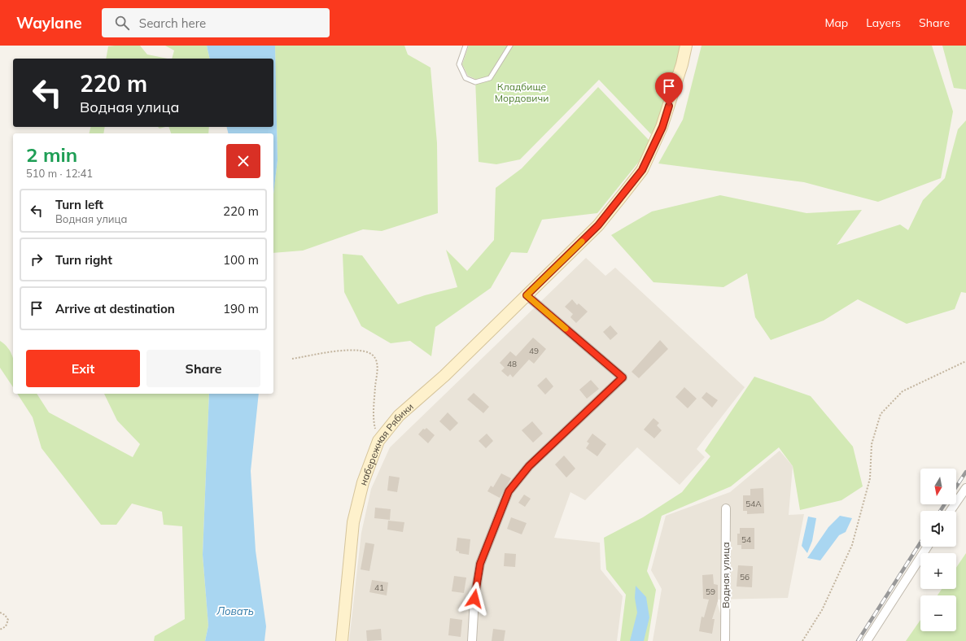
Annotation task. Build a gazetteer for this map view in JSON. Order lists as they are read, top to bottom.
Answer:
{
  "streets": {
    "street": ["набережная Рябики", "Водная улица"]
  },
  "water": ["Ловать"],
  "parks": ["Кладбище Мордовичи"],
  "house_numbers": [
    "49",
    "48",
    "54А",
    "54",
    "56",
    "41",
    "59"
  ],
  "north": "bottom",
  "page": {
    "header": "Waylane",
    "search": "Search here",
    "nav": ["Map", "Layers", "Share"],
    "turn": ["220 m", "Водная улица"],
    "heading": ["2 min", "510 m · 12:41"],
    "list": [
      {
        "name": "Turn left",
        "note": "Водная улица",
        "value": "220 m"
      },
      {
        "name": "Turn right",
        "value": "100 m"
      },
      {
        "name": "Arrive at destination",
        "value": "190 m"
      }
    ],
    "buttons": ["Exit", "Share"],
    "map_buttons": ["+", "−"]
  }
}
